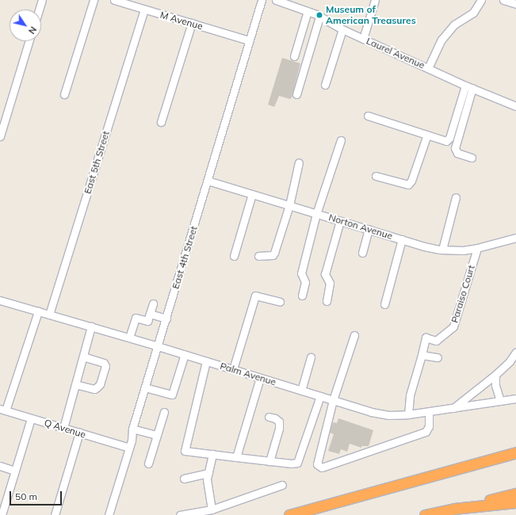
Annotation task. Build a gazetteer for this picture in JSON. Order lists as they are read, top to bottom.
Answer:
{
  "streets": {
    "street": [
      "M Avenue",
      "Laurel Avenue",
      "East 5th Street",
      "Norton Avenue",
      "East 4th Street",
      "Paraiso Court",
      "Palm Avenue",
      "Q Avenue"
    ]
  },
  "crossings": [
    ["M Avenue", "East 5th Street"],
    ["M Avenue", "East 4th Street"],
    ["East 5th Street", "Palm Avenue"],
    ["Norton Avenue", "East 4th Street"],
    ["Norton Avenue", "Paraiso Court"],
    ["East 4th Street", "Palm Avenue"],
    ["East 4th Street", "Q Avenue"]
  ],
  "places": ["Museum of American Treasures"],
  "scale_bar": "50 m",
  "north": "bottom right"
}
